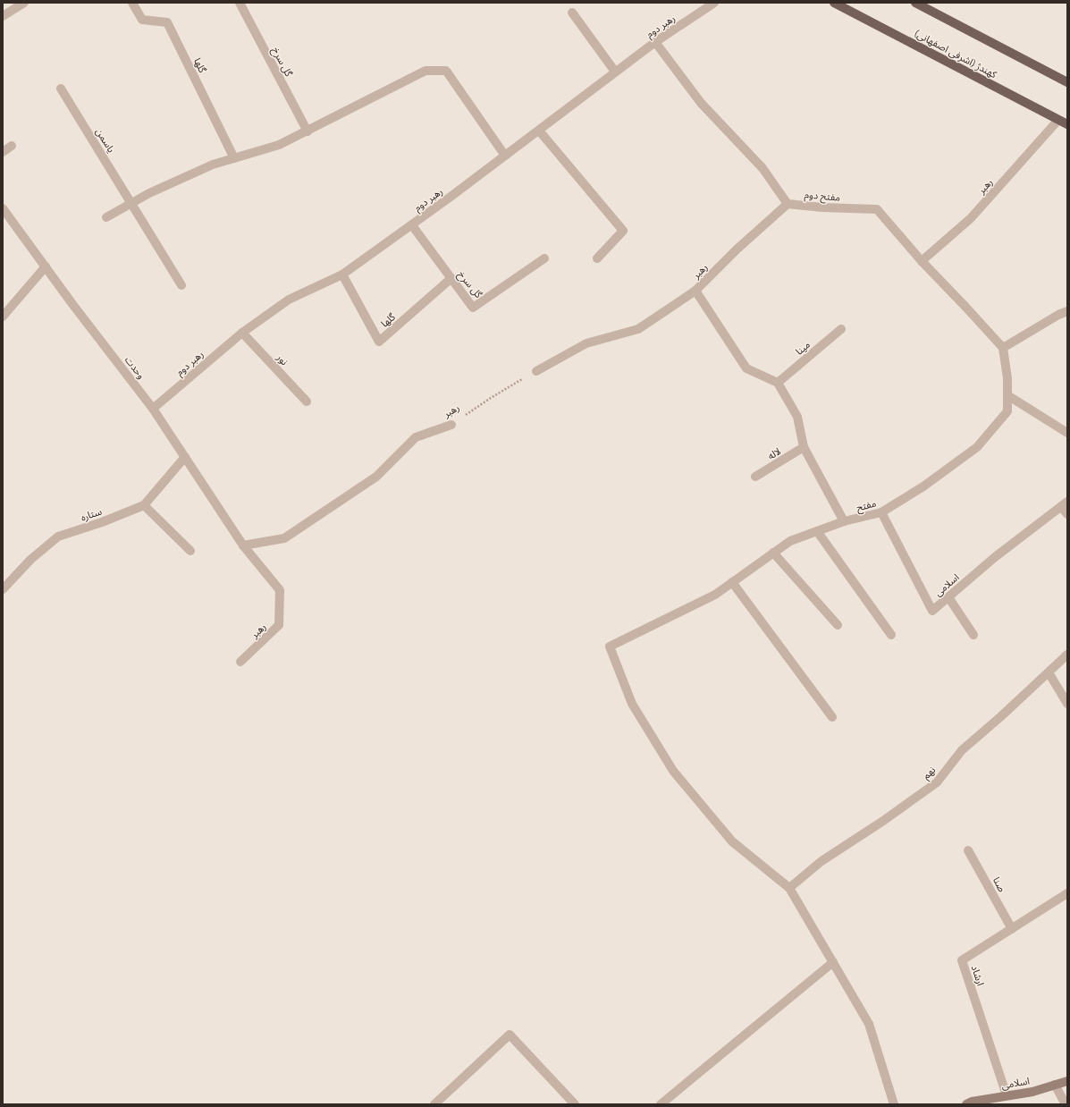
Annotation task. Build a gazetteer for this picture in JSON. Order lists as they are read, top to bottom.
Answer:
{
  "streets": {
    "main road": ["کهندژ (اشرفی اصفهانی)"],
    "street": [
      "رهبر دوم",
      "گل سرخ",
      "گلها",
      "یاسمن",
      "رهبر",
      "مفتح دوم",
      "مینا",
      "نور",
      "وحدت",
      "لاله",
      "مفتح",
      "ستاره",
      "اسلامی",
      "نهم",
      "صنا",
      "ارشاد"
    ]
  },
  "crossings": [
    ["رهبر دوم", "گل سرخ"],
    ["رهبر دوم", "گلها"],
    ["رهبر دوم", "نور"],
    ["رهبر دوم", "وحدت"],
    ["کهندژ (اشرفی اصفهانی)", "رهبر"],
    ["گل سرخ", "گلها"],
    ["رهبر", "مفتح دوم"],
    ["رهبر", "وحدت"],
    ["مفتح دوم", "مفتح"],
    ["وحدت", "ستاره"],
    ["مفتح", "اسلامی"],
    ["مفتح", "نهم"],
    ["اسلامی", "ارشاد"],
    ["صنا", "ارشاد"]
  ]
}
